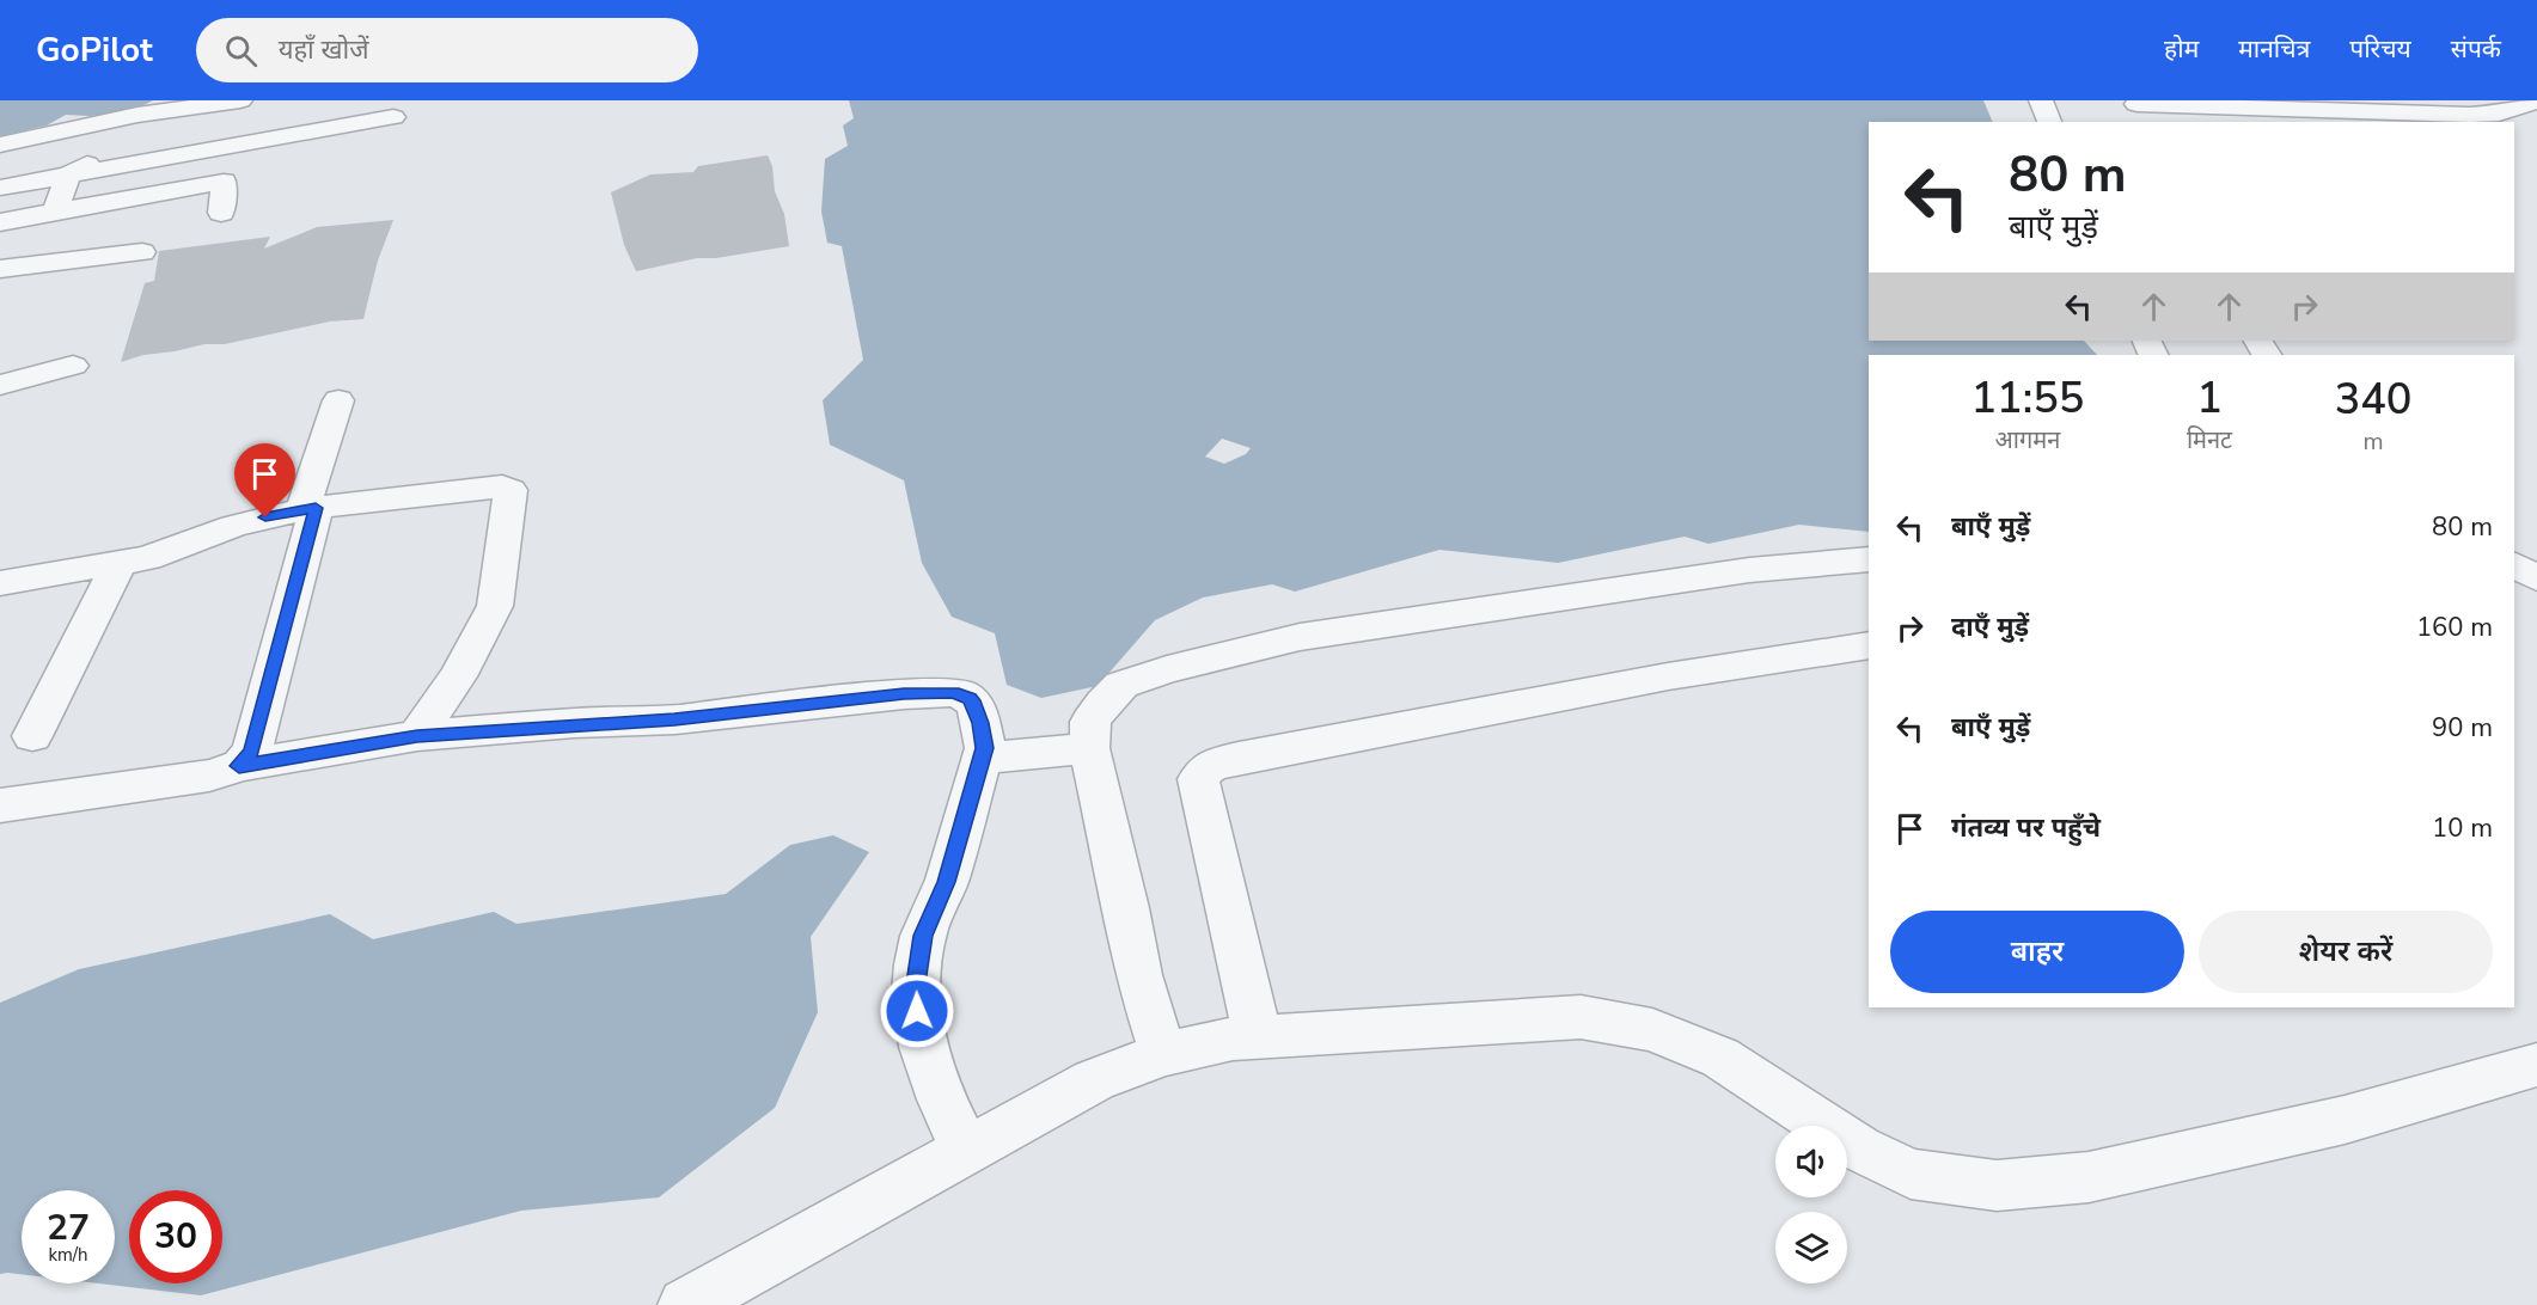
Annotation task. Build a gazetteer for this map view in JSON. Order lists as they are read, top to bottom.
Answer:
{
  "page": {
    "header": "GoPilot",
    "search": "यहाँ खोजें",
    "nav": [
      "होम",
      "मानचित्र",
      "परिचय",
      "संपर्क"
    ],
    "turn": ["80 m", "बाएँ मुड़ें"],
    "eta": [
      "11:55",
      "आगमन",
      "1",
      "मिनट",
      "340",
      "m"
    ],
    "list": [
      {
        "name": "बाएँ मुड़ें",
        "value": "80 m"
      },
      {
        "name": "दाएँ मुड़ें",
        "value": "160 m"
      },
      {
        "name": "बाएँ मुड़ें",
        "value": "90 m"
      },
      {
        "name": "गंतव्य पर पहुँचे",
        "value": "10 m"
      }
    ],
    "buttons": ["बाहर", "शेयर करें"],
    "speed": "27 km/h",
    "limit": "30"
  }
}
